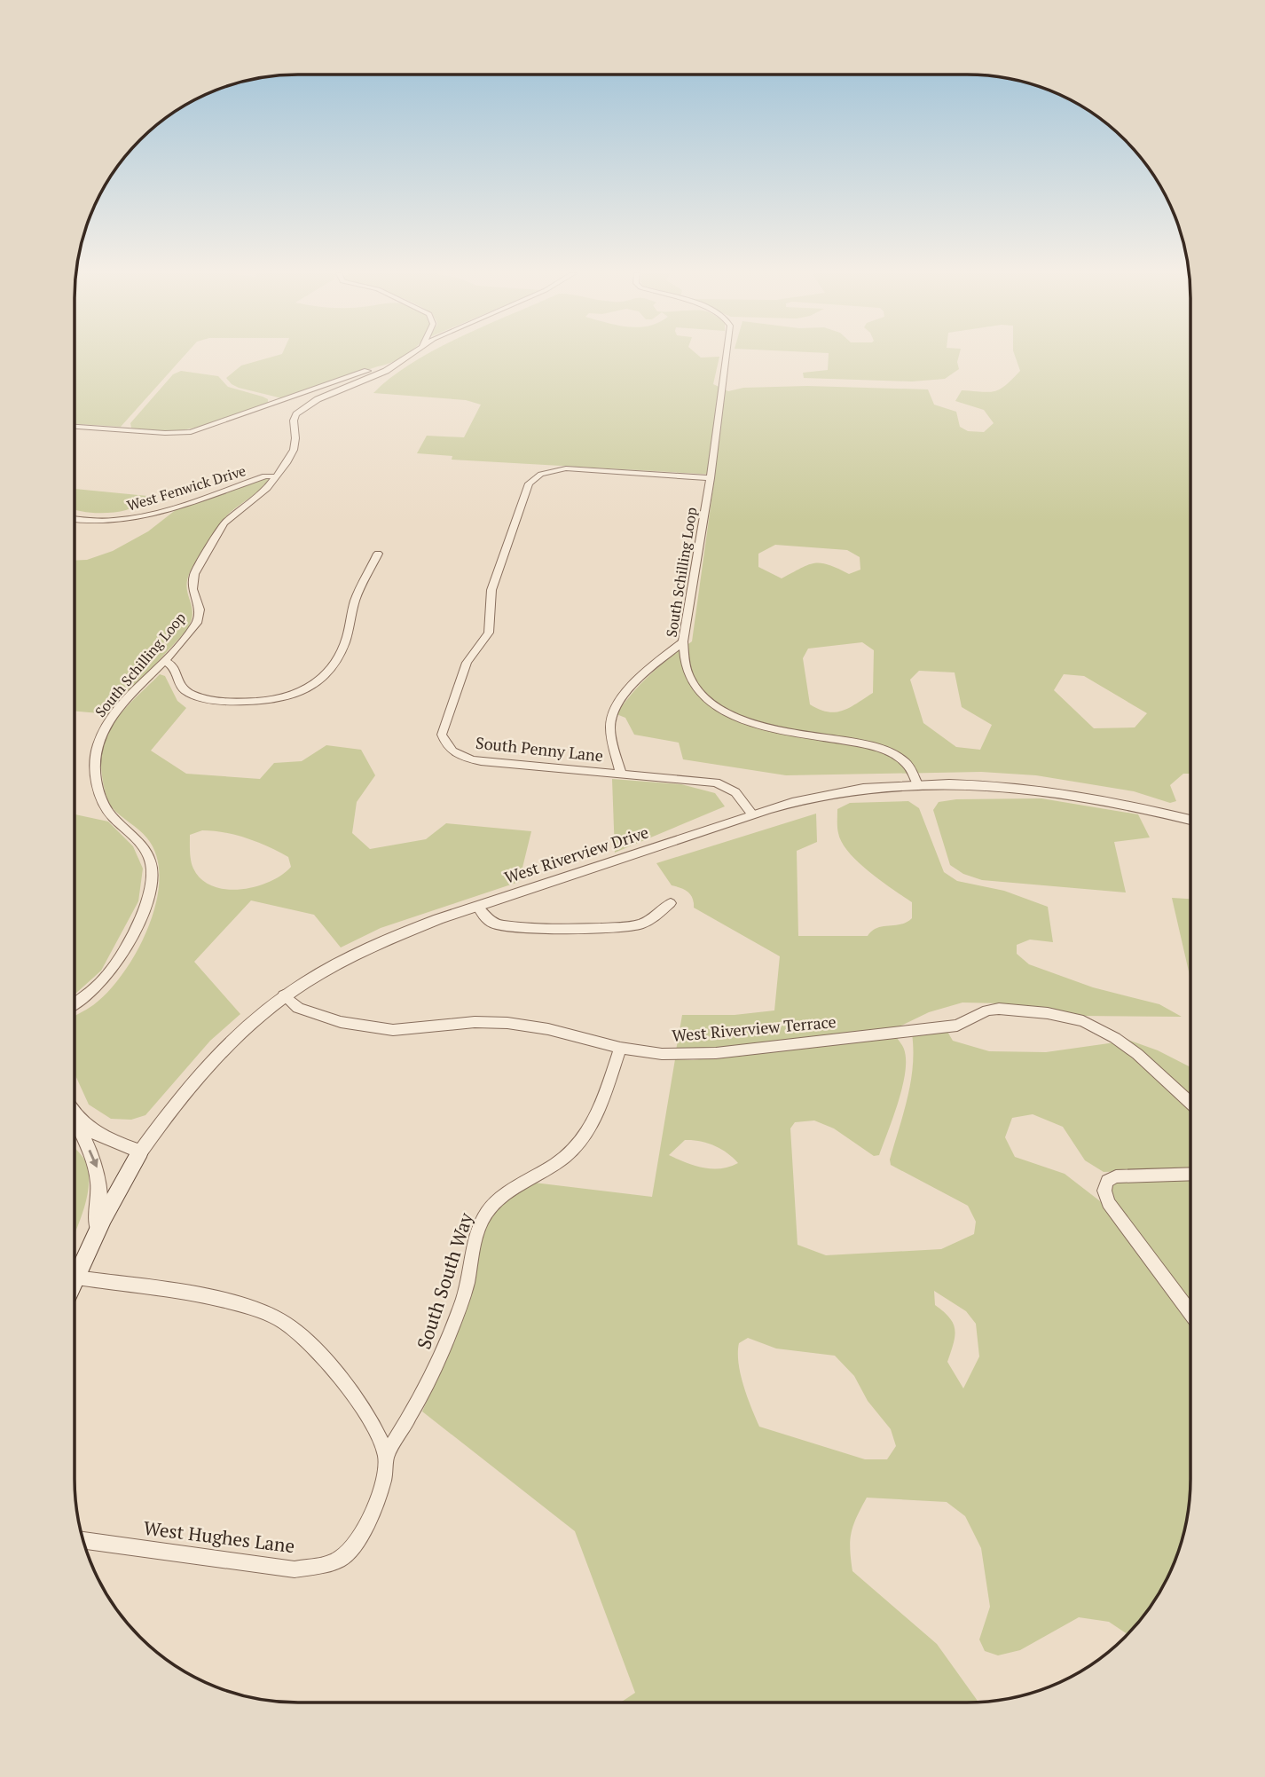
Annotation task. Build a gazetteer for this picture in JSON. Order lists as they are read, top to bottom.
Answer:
{
  "streets": {
    "street": [
      "West Fenwick Drive",
      "South Schilling Loop",
      "South Penny Lane",
      "West Riverview Drive",
      "West Riverview Terrace",
      "South South Way",
      "West Hughes Lane"
    ]
  },
  "crossings": [
    ["West Fenwick Drive", "South Schilling Loop"],
    ["South Schilling Loop", "South Penny Lane"],
    ["South Schilling Loop", "West Riverview Drive"],
    ["South Penny Lane", "West Riverview Drive"],
    ["West Riverview Drive", "West Riverview Terrace"],
    ["West Riverview Terrace", "South South Way"],
    ["South South Way", "West Hughes Lane"]
  ]
}
